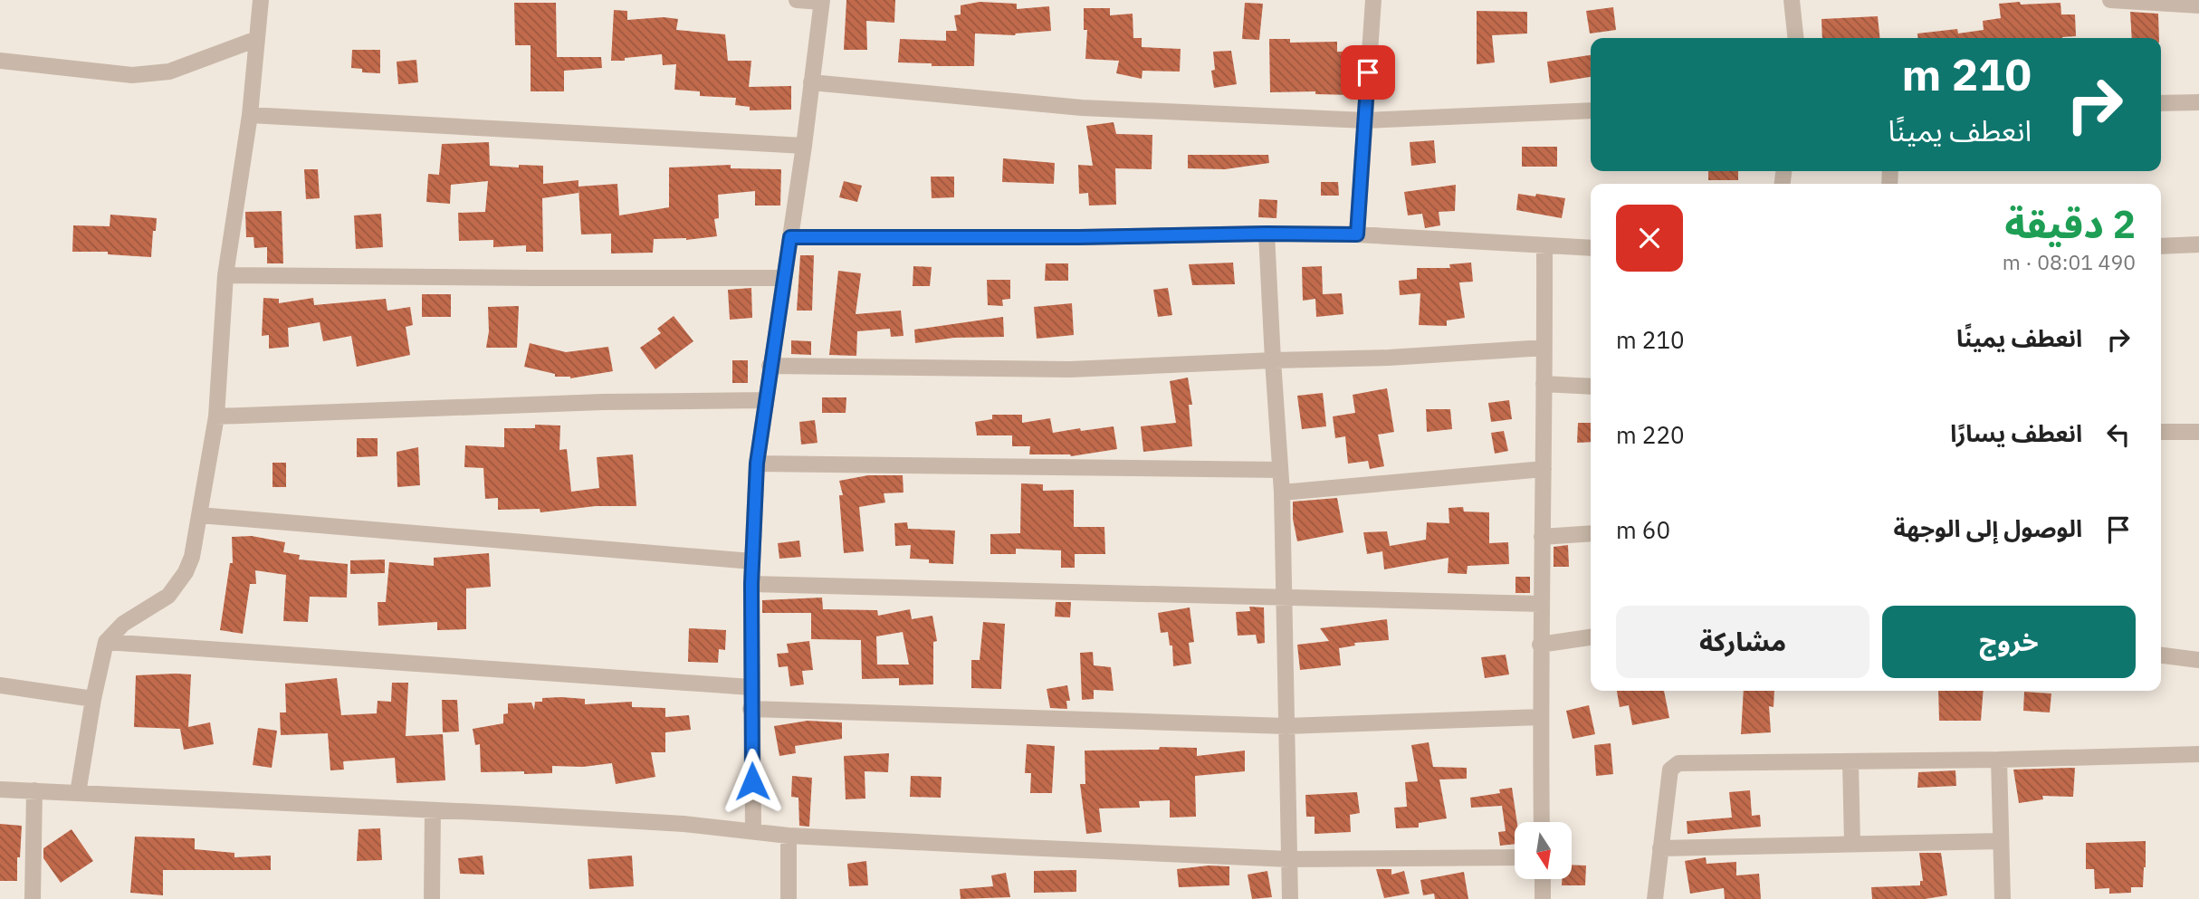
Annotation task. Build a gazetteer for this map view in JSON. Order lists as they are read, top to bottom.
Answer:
{
  "north": "bottom",
  "page": {
    "turn": ["210 m", "انعطف يمينًا"],
    "heading": ["2 دقيقة", "490 m · 08:01"],
    "list": [
      {
        "name": "انعطف يمينًا",
        "value": "210 m"
      },
      {
        "name": "انعطف يسارًا",
        "value": "220 m"
      },
      {
        "name": "الوصول إلى الوجهة",
        "value": "60 m"
      }
    ],
    "buttons": ["خروج", "مشاركة"]
  }
}
